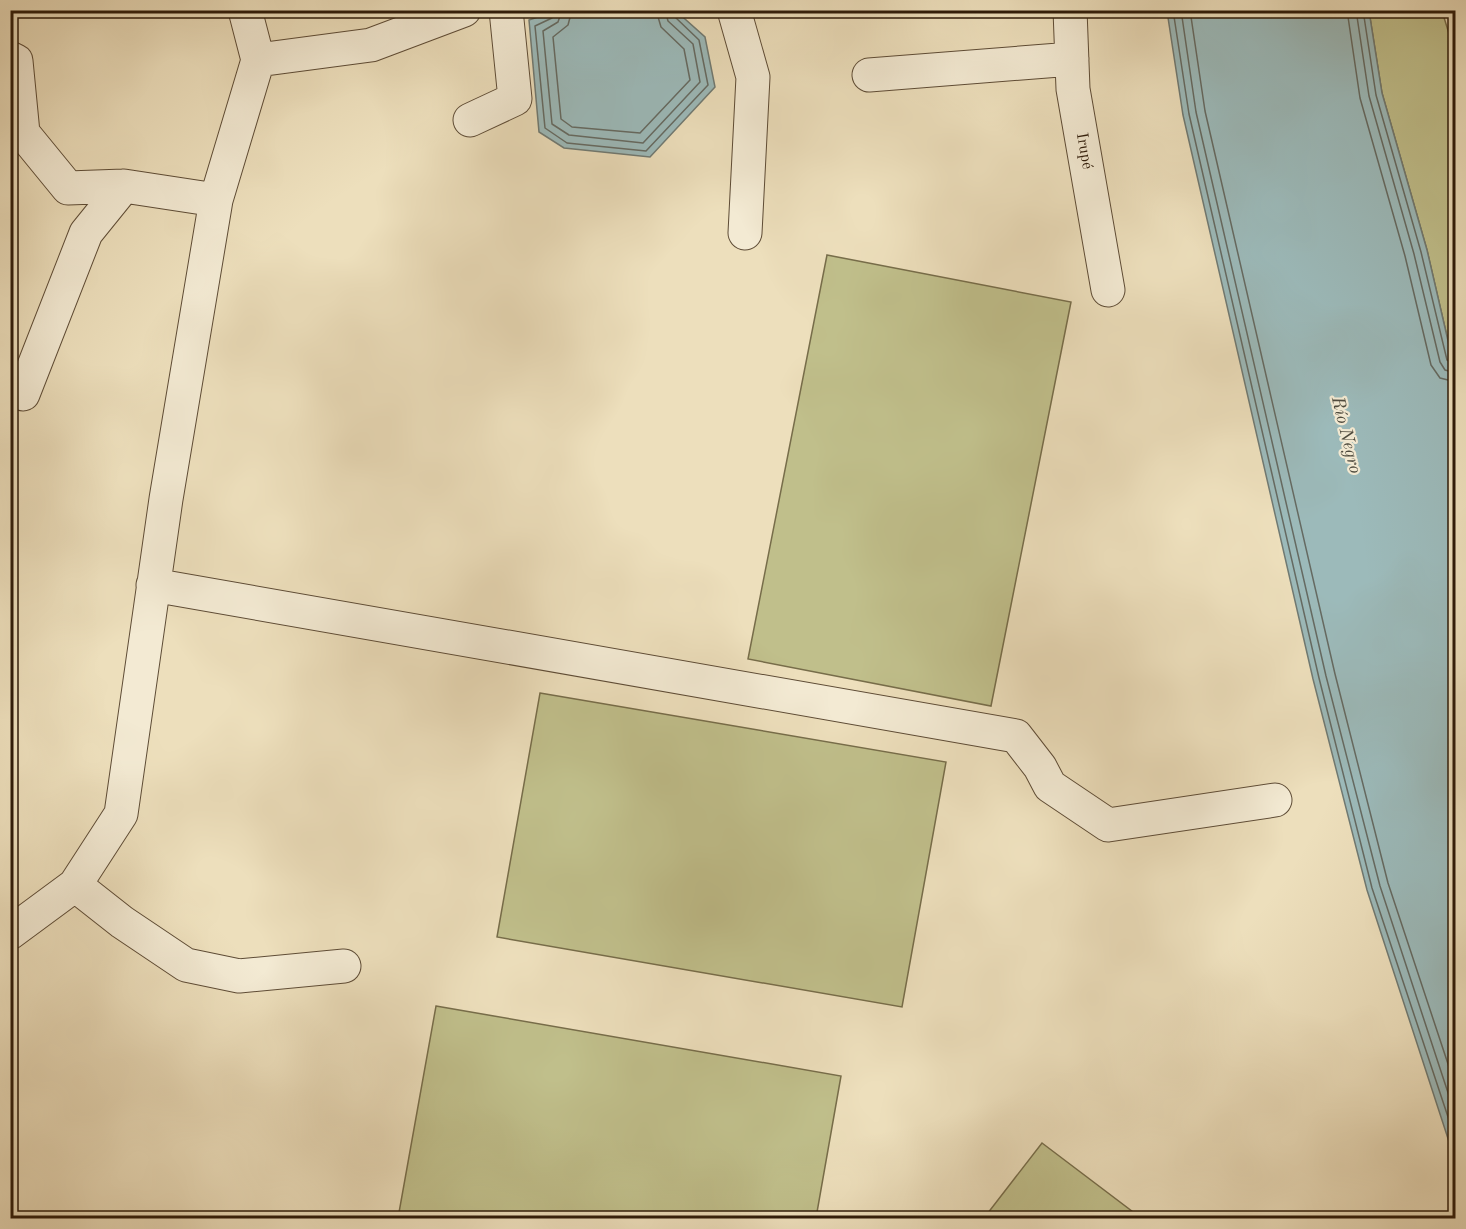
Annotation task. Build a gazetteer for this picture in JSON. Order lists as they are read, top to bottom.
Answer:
{
  "streets": {
    "street": ["Irupé"]
  },
  "water": ["Río Negro"]
}
